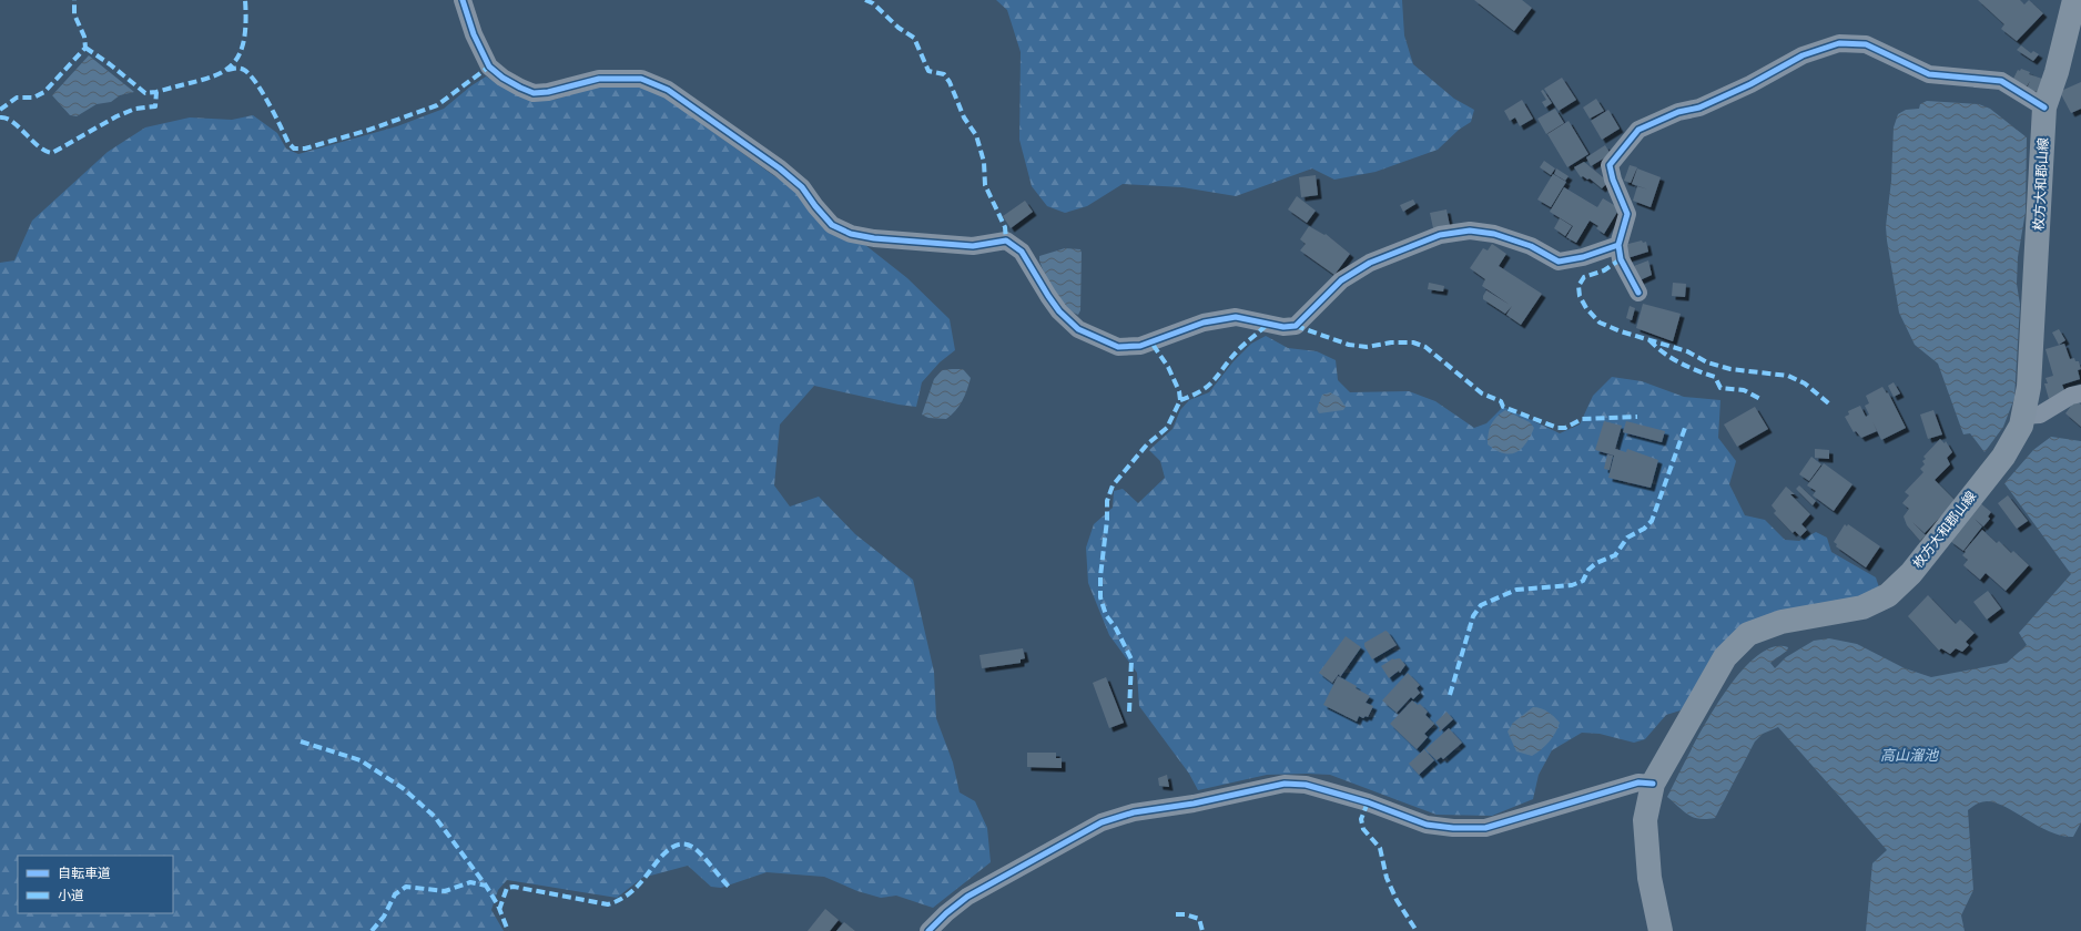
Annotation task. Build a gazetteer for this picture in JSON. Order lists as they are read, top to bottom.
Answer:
{
  "streets": {
    "main road": ["枚方大和郡山線"]
  },
  "water": ["高山溜池"],
  "legend": ["自転車道", "小道"]
}
